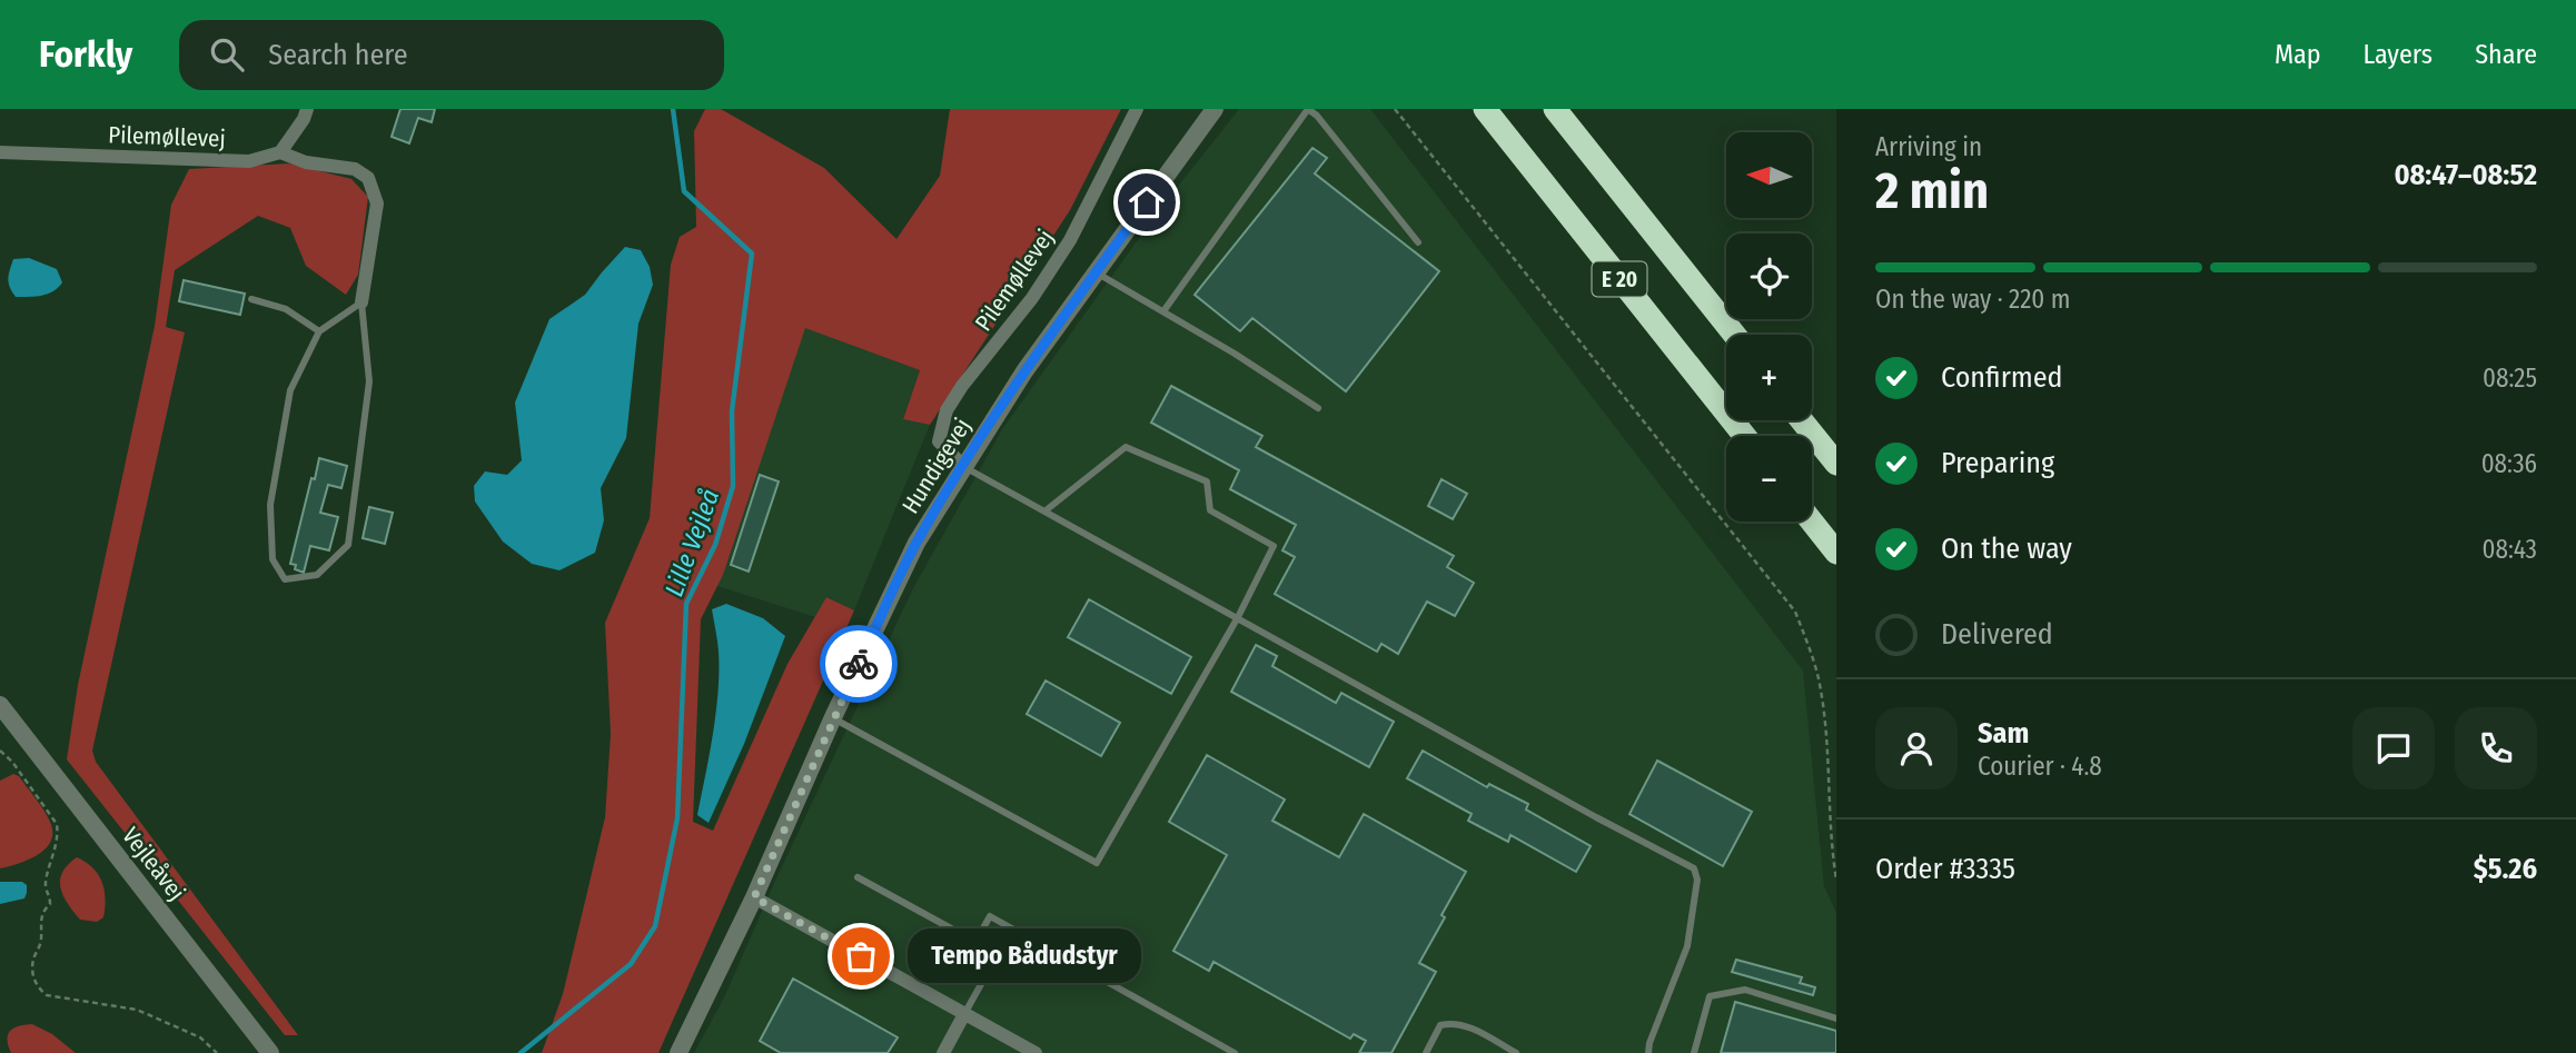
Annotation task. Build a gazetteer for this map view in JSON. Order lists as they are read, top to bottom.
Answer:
{
  "streets": {
    "highway": ["E 20"],
    "street": ["Pilemøllevej", "Hundigevej", "Vejleåvej"]
  },
  "crossings": [
    ["Pilemøllevej", "Hundigevej"]
  ],
  "water": ["Lille Vejleå"],
  "places": ["Tempo Bådudstyr"],
  "north": "left",
  "page": {
    "header": "Forkly",
    "search": "Search here",
    "nav": ["Map", "Layers", "Share"],
    "heading": ["2 min", "Arriving in", "08:47–08:52"],
    "panel": [
      "Sam",
      "Courier · 4.8",
      "Order #3335",
      "$5.26"
    ],
    "map_buttons": ["+", "−"],
    "bar": "On the way · 220 m",
    "list": [
      ["Confirmed", "08:25"],
      ["Preparing", "08:36"],
      ["On the way", "08:43"],
      "Delivered"
    ],
    "bubble": "Tempo Bådudstyr"
  }
}
